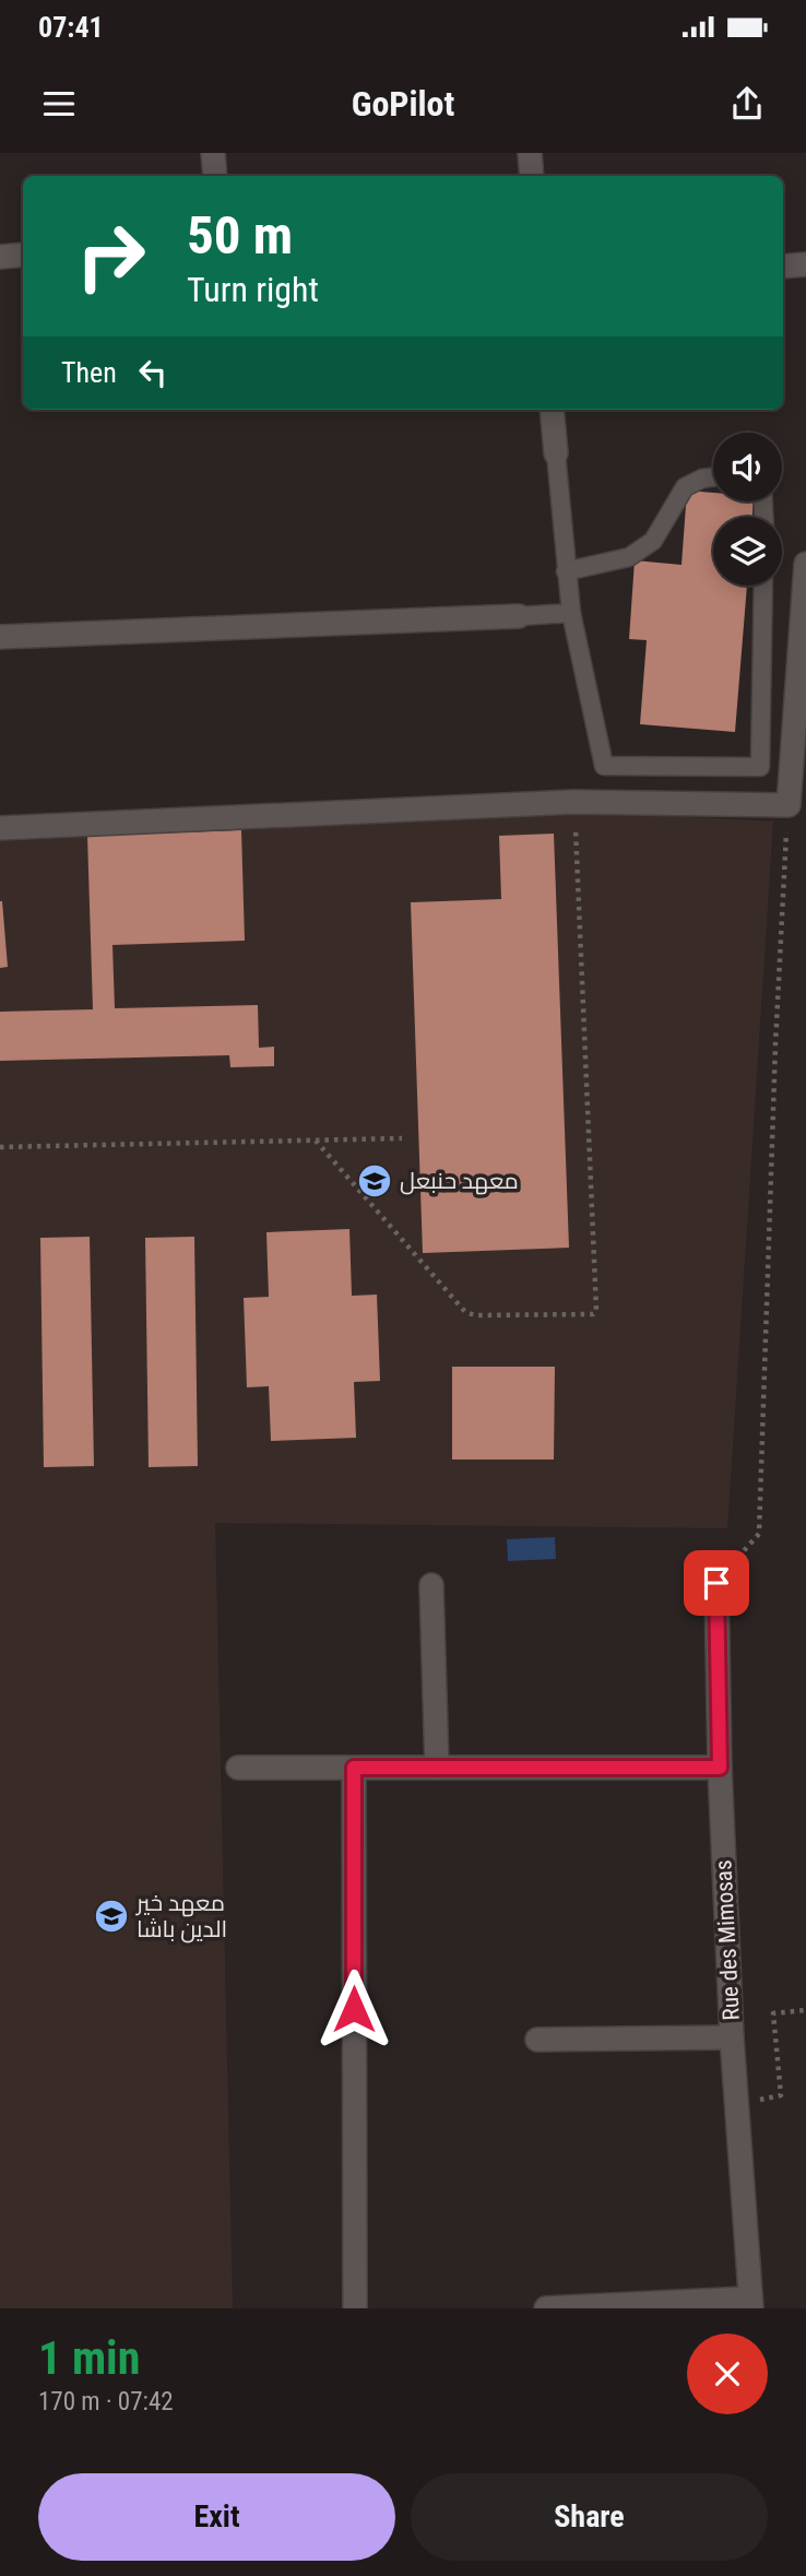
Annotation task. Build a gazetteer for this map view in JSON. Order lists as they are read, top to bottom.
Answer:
{
  "streets": {
    "street": ["Rue des Mimosas"]
  },
  "places": {
    "school or university": ["معهد حنبعل", "معهد خير الدين باشا"]
  },
  "page": {
    "status": "07:41",
    "header": "GoPilot",
    "turn": ["50 m", "Turn right"],
    "then": "Then",
    "heading": ["1 min", "170 m · 07:42"],
    "buttons": ["Exit", "Share"]
  }
}
